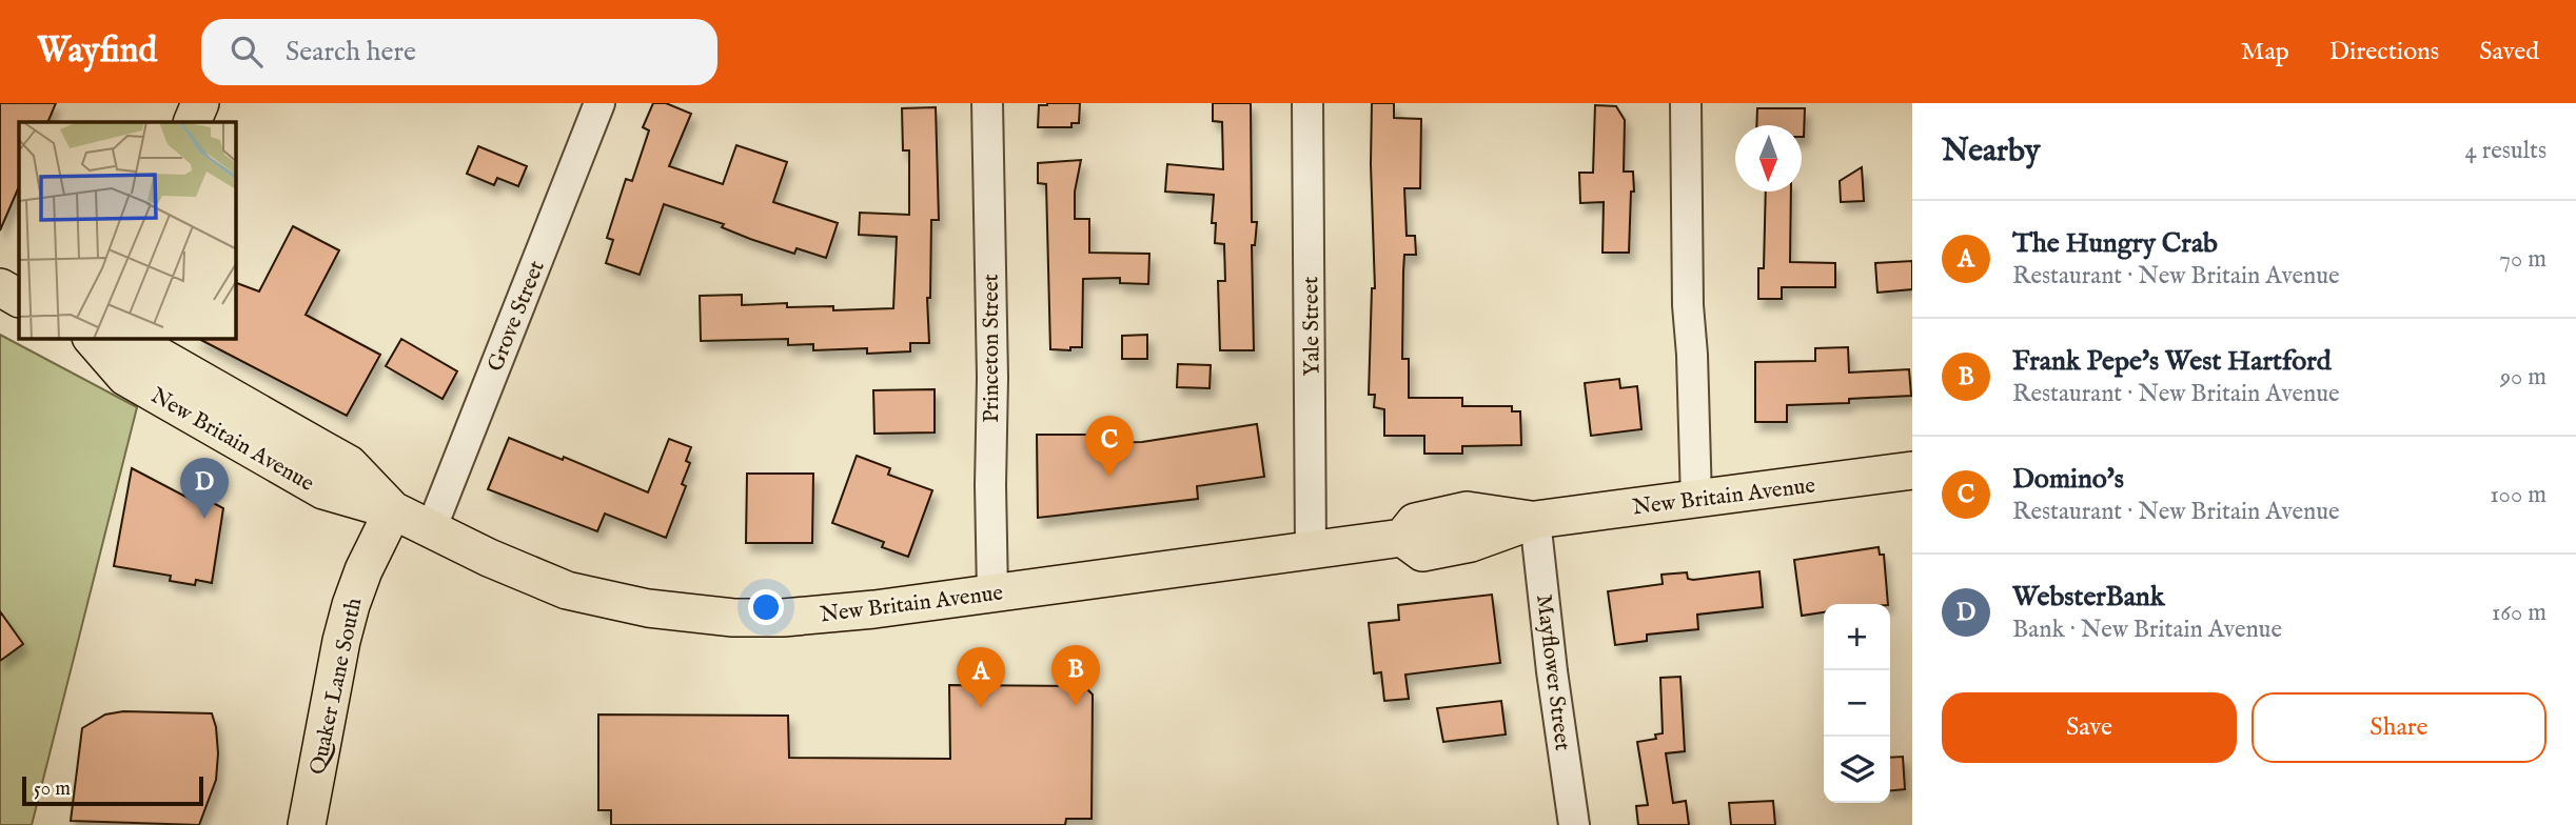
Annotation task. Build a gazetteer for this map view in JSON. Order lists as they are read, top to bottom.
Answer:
{
  "streets": {
    "main road": ["New Britain Avenue", "Quaker Lane South"],
    "street": [
      "Grove Street",
      "Yale Street",
      "Princeton Street",
      "Mayflower Street"
    ]
  },
  "crossings": [
    ["Grove Street", "New Britain Avenue"],
    ["Yale Street", "New Britain Avenue"],
    ["Princeton Street", "New Britain Avenue"],
    ["New Britain Avenue", "Mayflower Street"],
    ["New Britain Avenue", "Quaker Lane South"]
  ],
  "scale_bar": "50 m",
  "north": "bottom",
  "page": {
    "header": "Wayfind",
    "search": "Search here",
    "nav": ["Map", "Directions", "Saved"],
    "heading": ["Nearby", "4 results"],
    "list": [
      {
        "mark": "A",
        "name": "The Hungry Crab",
        "note": "Restaurant · New Britain Avenue",
        "value": "70 m"
      },
      {
        "mark": "B",
        "name": "Frank Pepe's West Hartford",
        "note": "Restaurant · New Britain Avenue",
        "value": "90 m"
      },
      {
        "mark": "C",
        "name": "Domino's",
        "note": "Restaurant · New Britain Avenue",
        "value": "100 m"
      },
      {
        "mark": "D",
        "name": "WebsterBank",
        "note": "Bank · New Britain Avenue",
        "value": "160 m"
      }
    ],
    "pins": [
      "C",
      "D",
      "B",
      "A"
    ],
    "map_buttons": ["+", "−"],
    "buttons": ["Save", "Share"],
    "scale": "50 m"
  }
}
